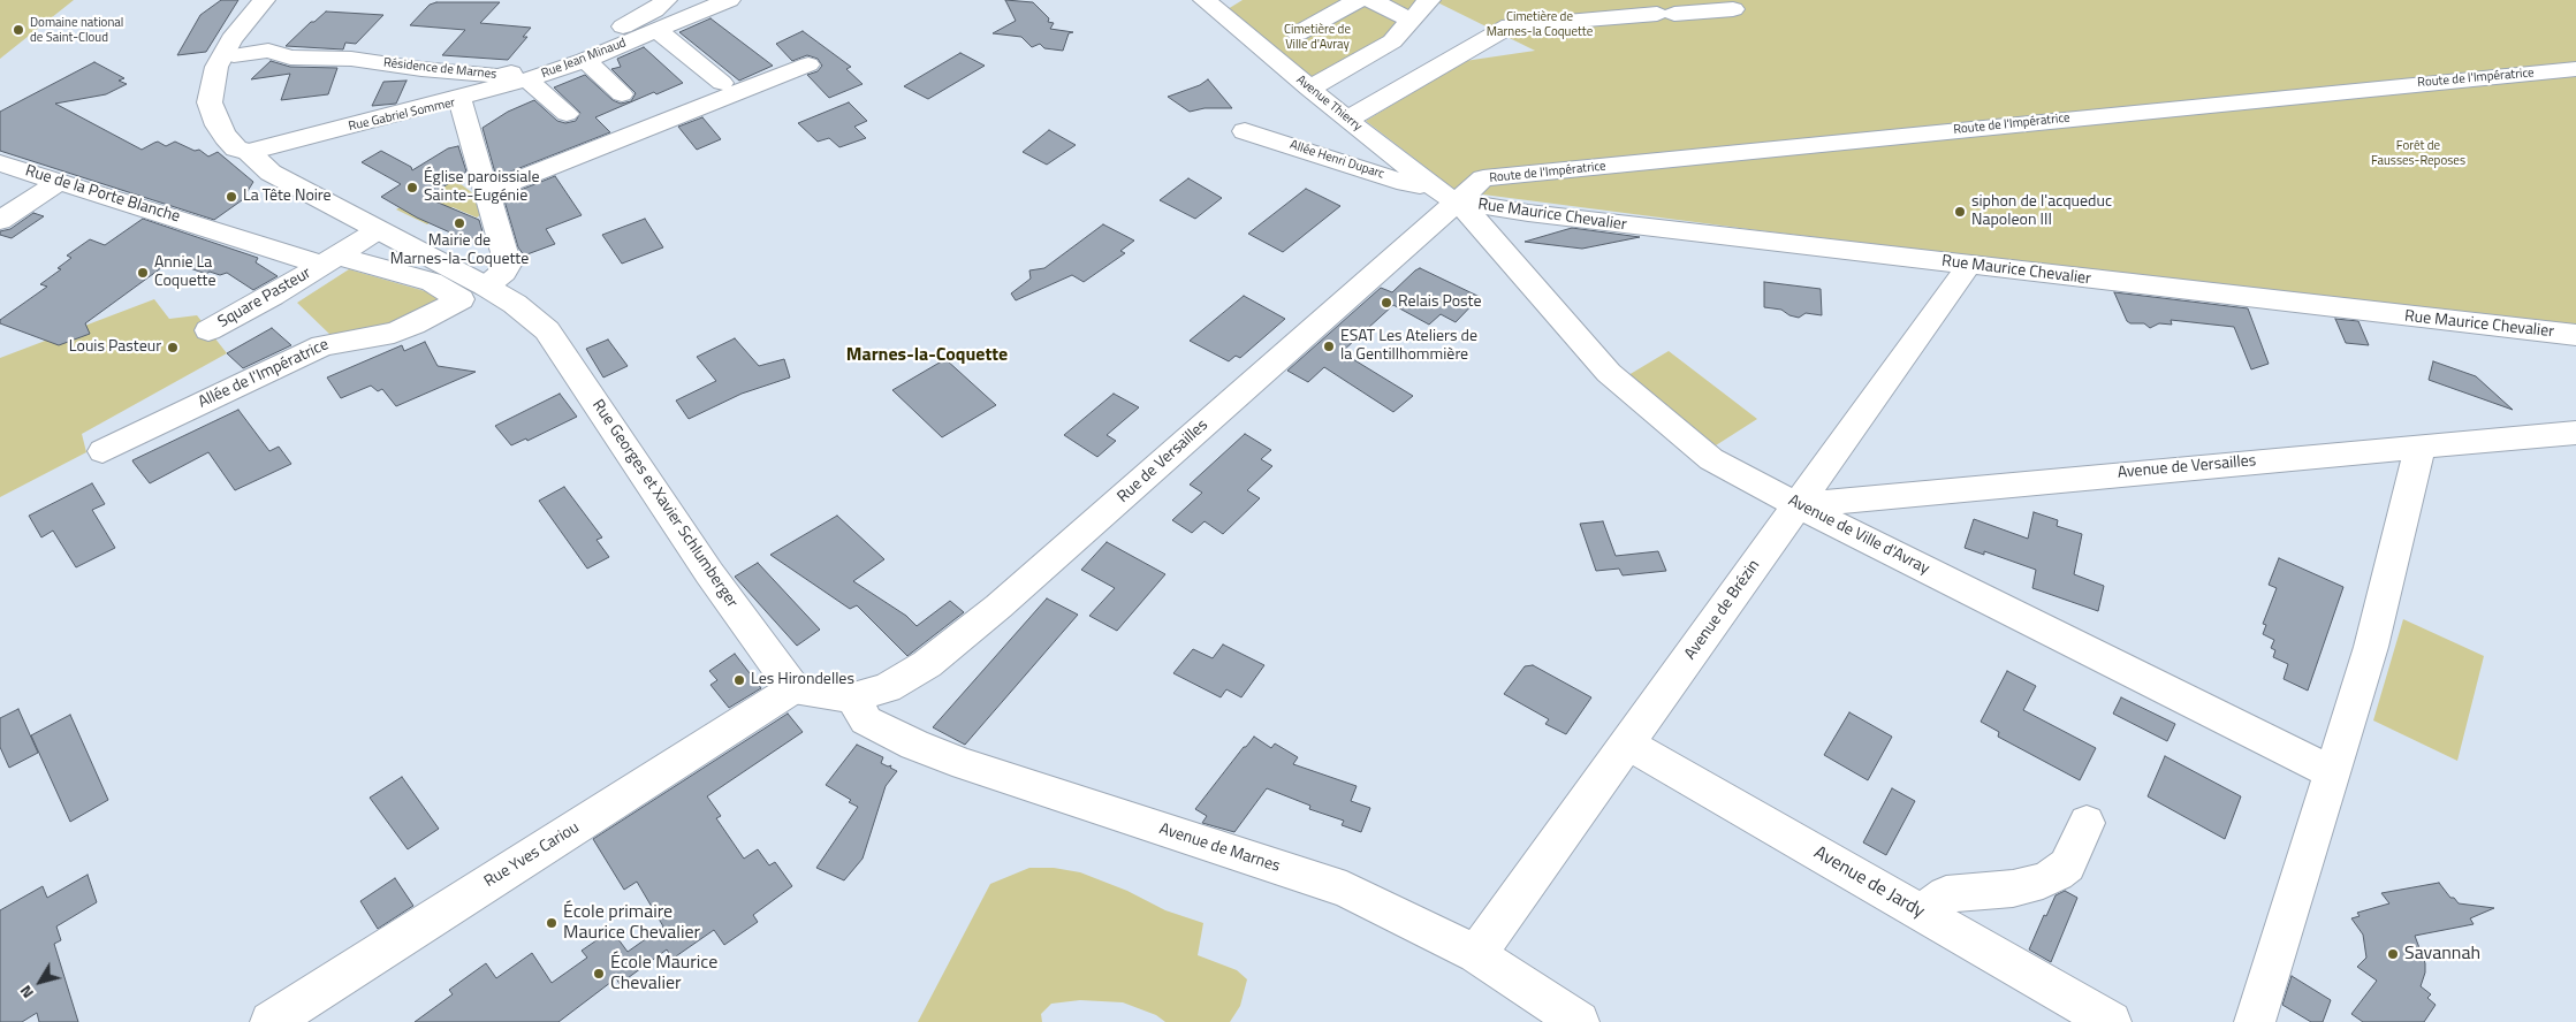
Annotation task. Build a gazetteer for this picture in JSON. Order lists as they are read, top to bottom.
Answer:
{
  "streets": {
    "street": [
      "Rue Jean Minaud",
      "Résidence de Marnes",
      "Route de l'Impératrice",
      "Avenue Thierry",
      "Rue Gabriel Sommer",
      "Allée Henri Duparc",
      "Rue de la Porte Blanche",
      "Rue Maurice Chevalier",
      "Square Pasteur",
      "Allée de l'Impératrice",
      "Rue de Versailles",
      "Avenue de Versailles",
      "Rue Georges et Xavier Schlumberger",
      "Avenue de Ville d'Avray",
      "Avenue de Brézin",
      "Avenue de Marnes",
      "Rue Yves Cariou",
      "Avenue de Jardy"
    ]
  },
  "crossings": [
    ["Rue Jean Minaud", "Rue Gabriel Sommer"],
    ["Route de l'Impératrice", "Avenue Thierry"],
    ["Route de l'Impératrice", "Rue Maurice Chevalier"],
    ["Route de l'Impératrice", "Rue de Versailles"],
    ["Route de l'Impératrice", "Avenue de Ville d'Avray"],
    ["Avenue Thierry", "Allée Henri Duparc"],
    ["Avenue Thierry", "Rue Maurice Chevalier"],
    ["Avenue Thierry", "Rue de Versailles"],
    ["Avenue Thierry", "Avenue de Ville d'Avray"],
    ["Rue Gabriel Sommer", "Rue de la Porte Blanche"],
    ["Rue Gabriel Sommer", "Allée de l'Impératrice"],
    ["Rue Gabriel Sommer", "Rue Georges et Xavier Schlumberger"],
    ["Rue de la Porte Blanche", "Square Pasteur"],
    ["Rue de la Porte Blanche", "Allée de l'Impératrice"],
    ["Rue de la Porte Blanche", "Rue Georges et Xavier Schlumberger"],
    ["Rue Maurice Chevalier", "Rue de Versailles"],
    ["Rue Maurice Chevalier", "Avenue de Ville d'Avray"],
    ["Rue Maurice Chevalier", "Avenue de Brézin"],
    ["Allée de l'Impératrice", "Rue Georges et Xavier Schlumberger"],
    ["Rue de Versailles", "Avenue de Ville d'Avray"],
    ["Rue de Versailles", "Avenue de Marnes"],
    ["Avenue de Versailles", "Avenue de Ville d'Avray"],
    ["Avenue de Versailles", "Avenue de Brézin"],
    ["Rue Georges et Xavier Schlumberger", "Rue Yves Cariou"],
    ["Avenue de Ville d'Avray", "Avenue de Brézin"],
    ["Avenue de Brézin", "Avenue de Marnes"],
    ["Avenue de Brézin", "Avenue de Jardy"]
  ],
  "districts": ["Marnes-la-Coquette"],
  "parks": ["Cimetière de Marnes-la Coquette", "Cimetière de Ville d'Avray", "Forêt de Fausses-Reposes"],
  "places": [
    "Domaine national de Saint-Cloud",
    "Église paroissiale Sainte-Eugénie",
    "La Tête Noire",
    "siphon de l'acqueduc Napoleon III",
    "Mairie de Marnes-la-Coquette",
    "Annie La Coquette",
    "Relais Poste",
    "ESAT Les Ateliers de la Gentillhommière",
    "Louis Pasteur",
    "Les Hirondelles",
    "École primaire Maurice Chevalier",
    "Savannah",
    "École Maurice Chevalier"
  ],
  "north": "bottom left"
}
